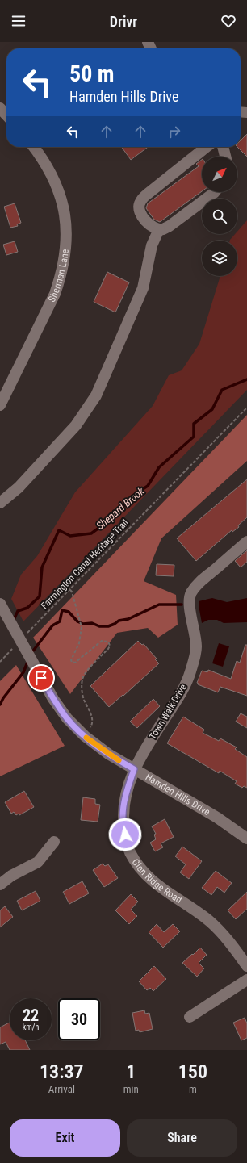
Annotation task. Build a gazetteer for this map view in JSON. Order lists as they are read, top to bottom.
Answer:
{
  "streets": {
    "street": [
      "Sherman Lane",
      "Town Walk Drive",
      "Hamden Hills Drive",
      "Glen Ridge Road"
    ],
    "path": ["Farmington Canal Heritage Trail"]
  },
  "crossings": [
    ["Town Walk Drive", "Hamden Hills Drive"],
    ["Town Walk Drive", "Glen Ridge Road"],
    ["Hamden Hills Drive", "Glen Ridge Road"]
  ],
  "water": ["Shepard Brook"],
  "north": "top right",
  "page": {
    "header": "Drivr",
    "turn": ["50 m", "Hamden Hills Drive"],
    "speed": "22 km/h",
    "limit": "30",
    "eta": [
      "13:37",
      "Arrival",
      "1",
      "min",
      "150",
      "m"
    ],
    "buttons": ["Exit", "Share"]
  }
}
